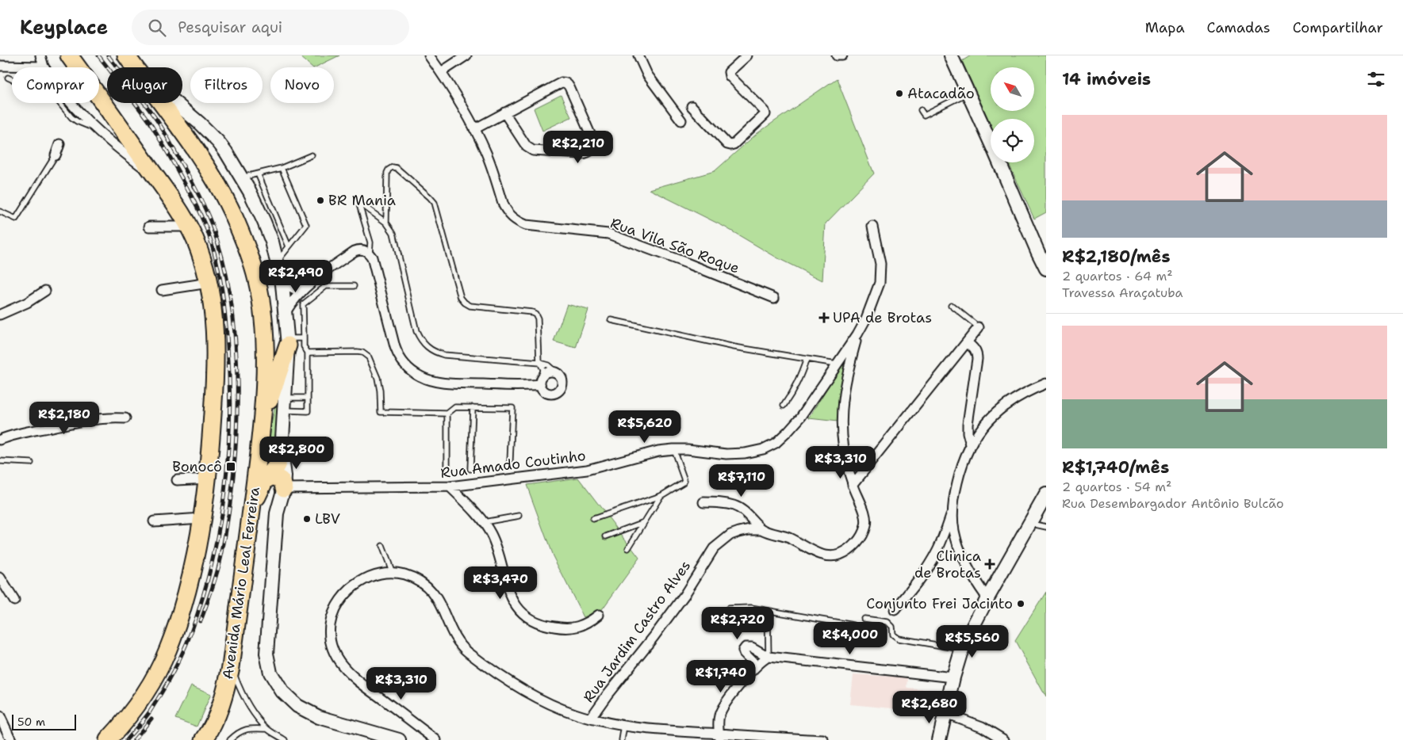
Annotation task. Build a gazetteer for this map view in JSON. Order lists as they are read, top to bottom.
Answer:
{
  "streets": {
    "highway": ["Avenida Mário Leal Ferreira"],
    "street": ["Rua Vila São Roque", "Rua Amado Coutinho", "Rua Jardim Castro Alves"]
  },
  "places": {
    "other": [
      "Atacadão",
      "BR Mania",
      "LBV",
      "Conjunto Frei Jacinto"
    ],
    "health": ["UPA de Brotas", "Clinica de Brotas"],
    "transit": ["Bonocô"]
  },
  "scale_bar": "50 m",
  "north": "top left",
  "page": {
    "header": "Keyplace",
    "search": "Pesquisar aqui",
    "nav": ["Mapa", "Camadas", "Compartilhar"],
    "heading": "14 imóveis",
    "chip": [
      "Comprar",
      "Alugar",
      "Filtros",
      "Novo"
    ],
    "list": [
      {
        "name": "R$2,180/mês",
        "note": "2 quartos · 64 m² · Travessa Araçatuba"
      },
      {
        "name": "R$1,740/mês",
        "note": "2 quartos · 54 m² · Rua Desembargador Antônio Bulcão"
      }
    ],
    "price": [
      "R$2,210",
      "R$2,490",
      "R$2,180",
      "R$5,620",
      "R$2,800",
      "R$3,310",
      "R$7,110",
      "R$3,470",
      "R$2,720",
      "R$4,000",
      "R$5,560",
      "R$1,740",
      "R$3,310",
      "R$2,680"
    ],
    "scale": "50 m"
  }
}
